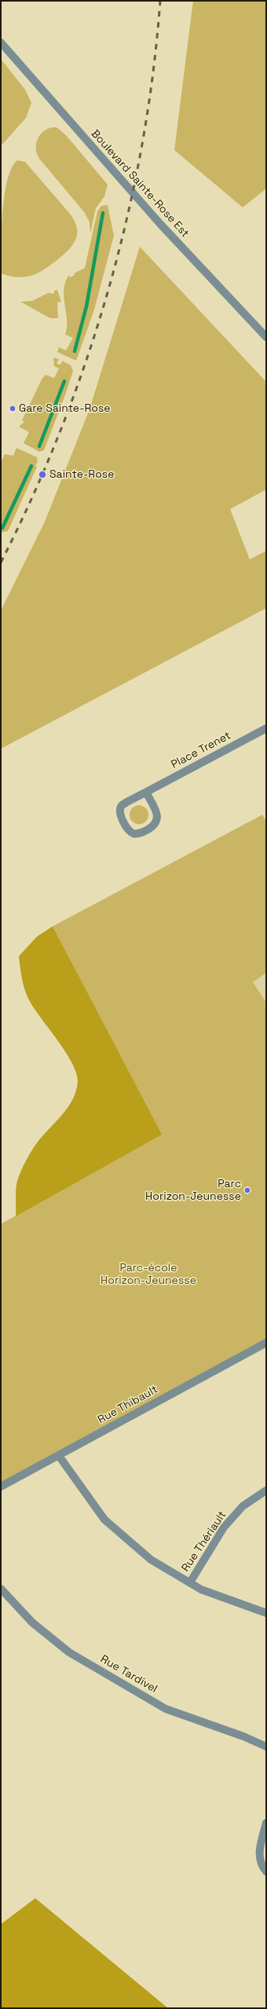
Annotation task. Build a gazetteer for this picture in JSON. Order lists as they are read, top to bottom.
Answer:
{
  "streets": {
    "street": [
      "Boulevard Sainte-Rose Est",
      "Place Trenet",
      "Rue Thibault",
      "Rue Thériault",
      "Rue Tardivel"
    ]
  },
  "parks": ["Parc-école Horizon-Jeunesse"],
  "places": ["Gare Sainte-Rose", "Sainte-Rose", "Parc Horizon-Jeunesse"]
}
